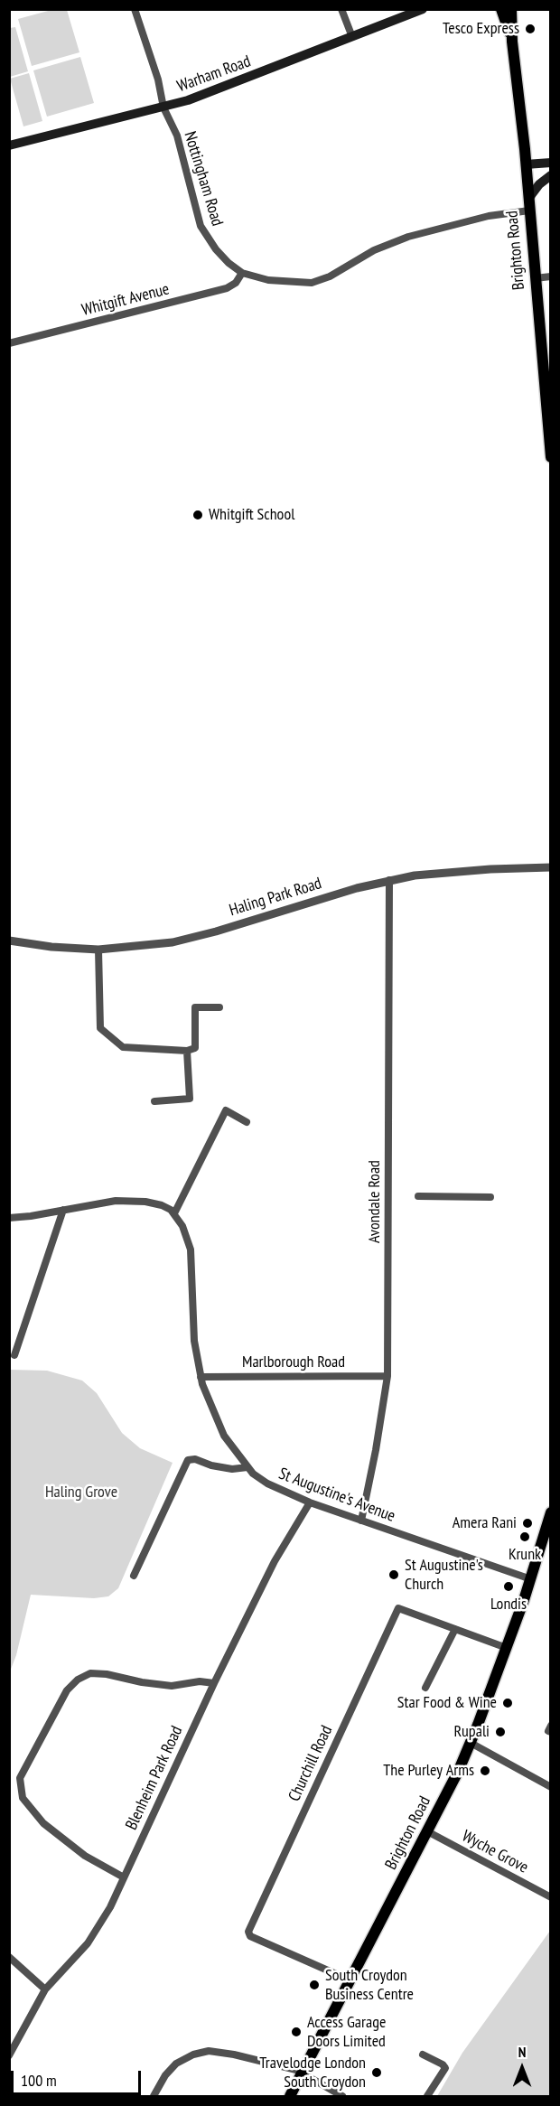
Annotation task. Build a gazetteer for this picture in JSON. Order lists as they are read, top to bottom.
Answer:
{
  "streets": {
    "main road": ["Warham Road", "Brighton Road"],
    "street": [
      "Nottingham Road",
      "Whitgift Avenue",
      "Haling Park Road",
      "Avondale Road",
      "Marlborough Road",
      "St Augustine's Avenue",
      "Churchill Road",
      "Blenheim Park Road",
      "Wyche Grove"
    ]
  },
  "crossings": [
    ["Warham Road", "Nottingham Road"],
    ["Nottingham Road", "Brighton Road"],
    ["Nottingham Road", "Whitgift Avenue"],
    ["Brighton Road", "St Augustine's Avenue"],
    ["Brighton Road", "Churchill Road"],
    ["Brighton Road", "Wyche Grove"],
    ["Haling Park Road", "Avondale Road"],
    ["Avondale Road", "Marlborough Road"],
    ["Avondale Road", "St Augustine's Avenue"],
    ["Marlborough Road", "St Augustine's Avenue"],
    ["St Augustine's Avenue", "Blenheim Park Road"]
  ],
  "parks": ["Haling Grove"],
  "places": [
    "Tesco Express",
    "Whitgift School",
    "Amera Rani",
    "Krunk",
    "St Augustine's Church",
    "Londis",
    "Star Food & Wine",
    "Rupali",
    "The Purley Arms",
    "South Croydon Business Centre",
    "Access Garage Doors Limited",
    "Travelodge London South Croydon"
  ],
  "scale_bar": "100 m",
  "north": "top"
}
